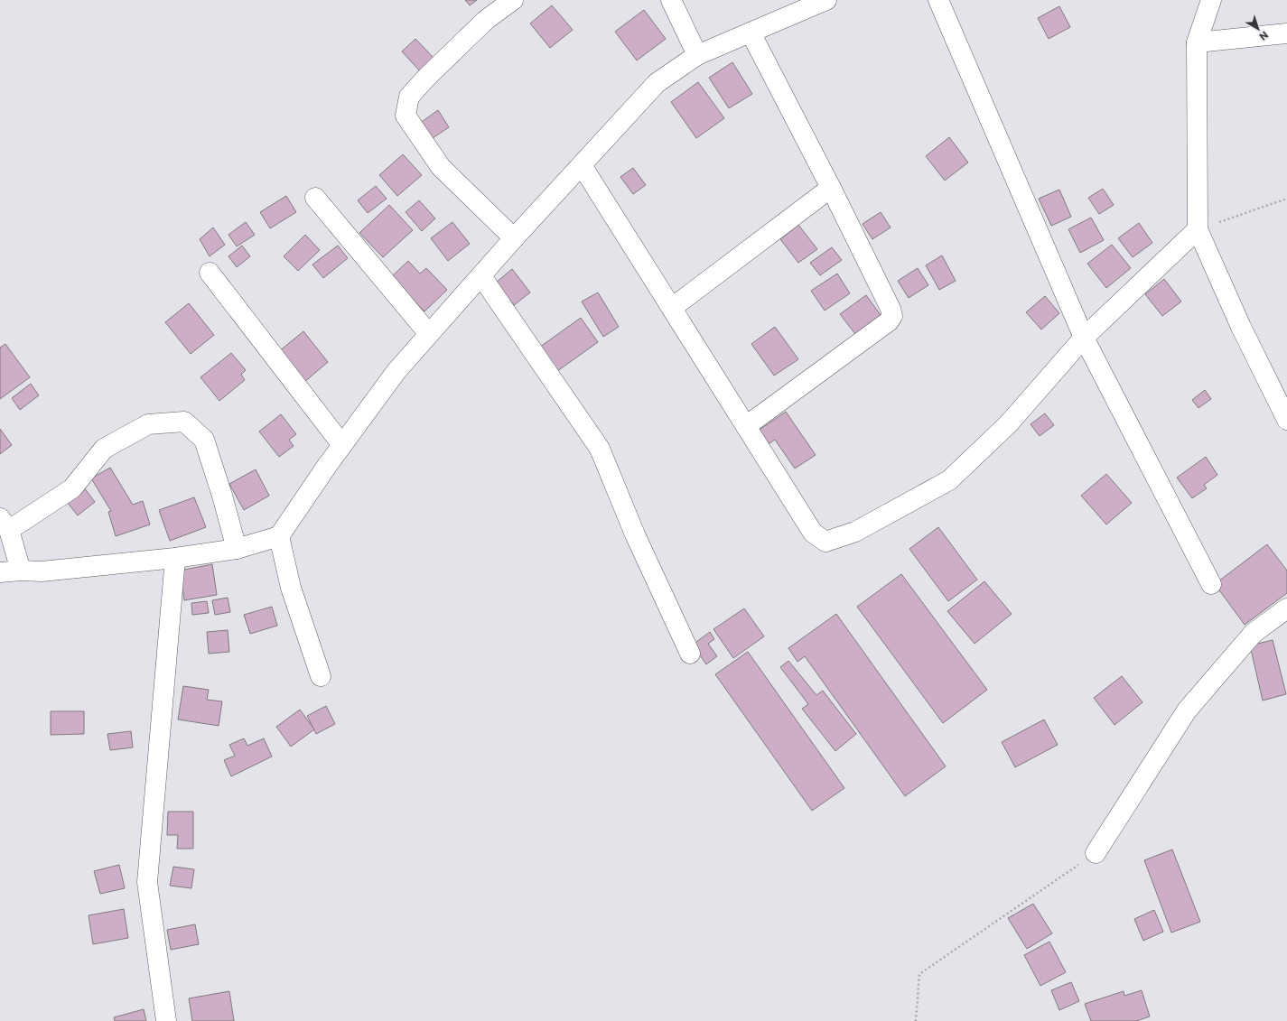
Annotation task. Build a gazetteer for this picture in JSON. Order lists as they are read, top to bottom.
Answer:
{
  "north": "bottom right"
}
